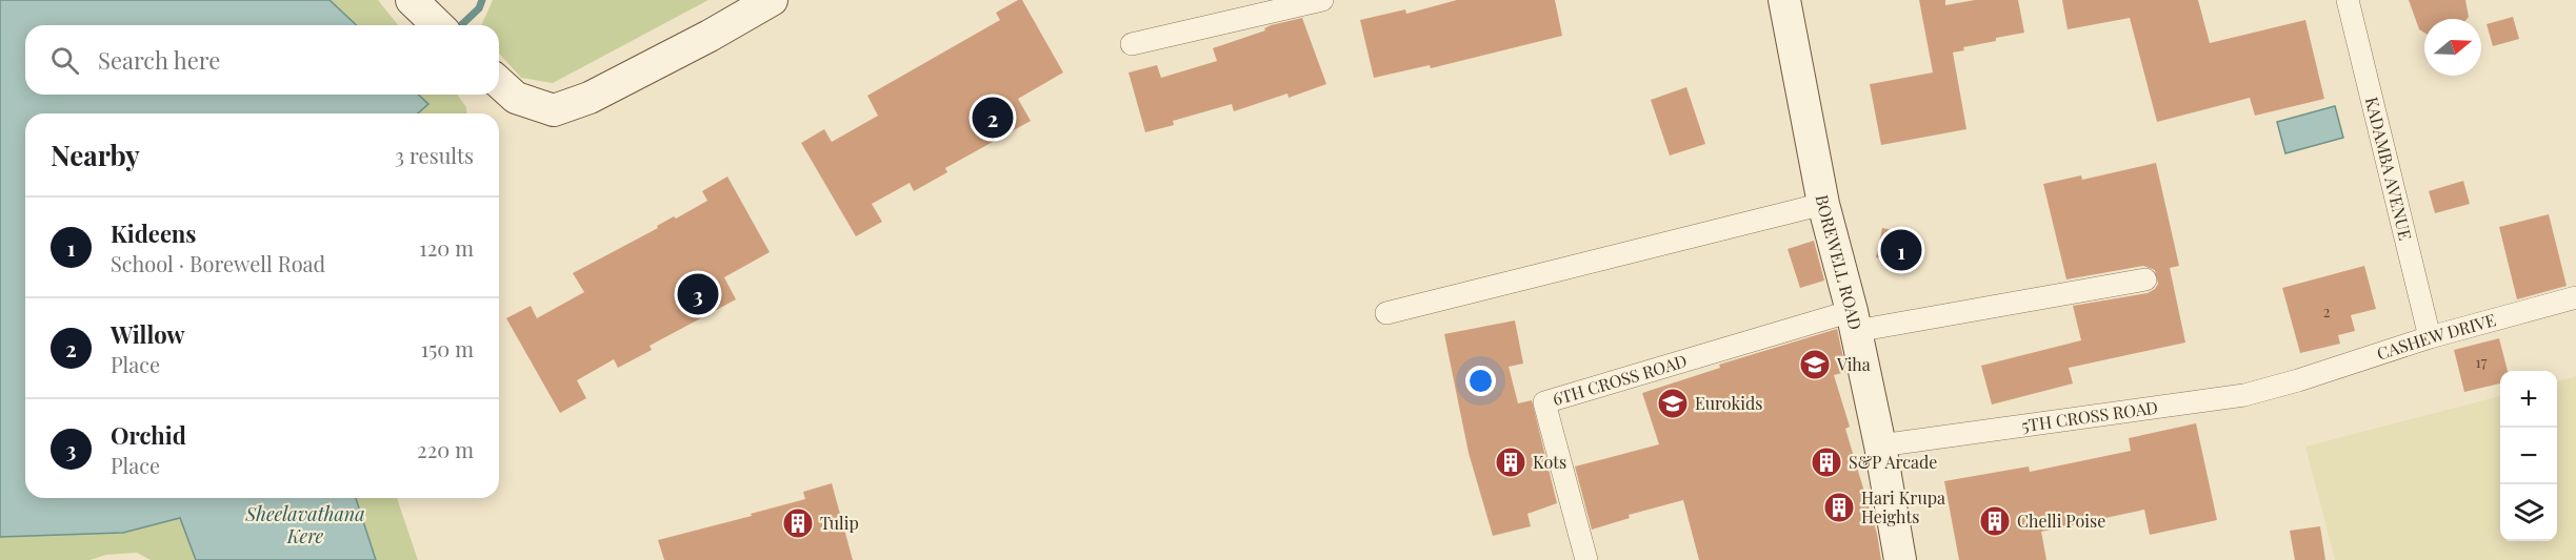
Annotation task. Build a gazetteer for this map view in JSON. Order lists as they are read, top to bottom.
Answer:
{
  "streets": {
    "street": [
      "KADAMBA AVENUE",
      "BOREWELL ROAD",
      "CASHEW DRIVE",
      "6TH CROSS ROAD",
      "5TH CROSS ROAD"
    ]
  },
  "crossings": [
    ["KADAMBA AVENUE", "CASHEW DRIVE"],
    ["BOREWELL ROAD", "6TH CROSS ROAD"],
    ["BOREWELL ROAD", "5TH CROSS ROAD"],
    ["CASHEW DRIVE", "5TH CROSS ROAD"]
  ],
  "water": ["Sheelavathana Kere"],
  "places": {
    "school or university": ["Viha", "Eurokids"],
    "building": [
      "Kots",
      "S&P Arcade",
      "Hari Krupa Heights",
      "Chelli Poise",
      "Tulip"
    ]
  },
  "house_numbers": ["2", "17"],
  "north": "right",
  "page": {
    "search": "Search here",
    "pins": ["2", "1", "3"],
    "heading": ["Nearby", "3 results"],
    "list": [
      {
        "mark": "1",
        "name": "Kideens",
        "note": "School · Borewell Road",
        "value": "120 m"
      },
      {
        "mark": "2",
        "name": "Willow",
        "note": "Place",
        "value": "150 m"
      },
      {
        "mark": "3",
        "name": "Orchid",
        "note": "Place",
        "value": "220 m"
      }
    ],
    "map_buttons": ["+", "−"]
  }
}
